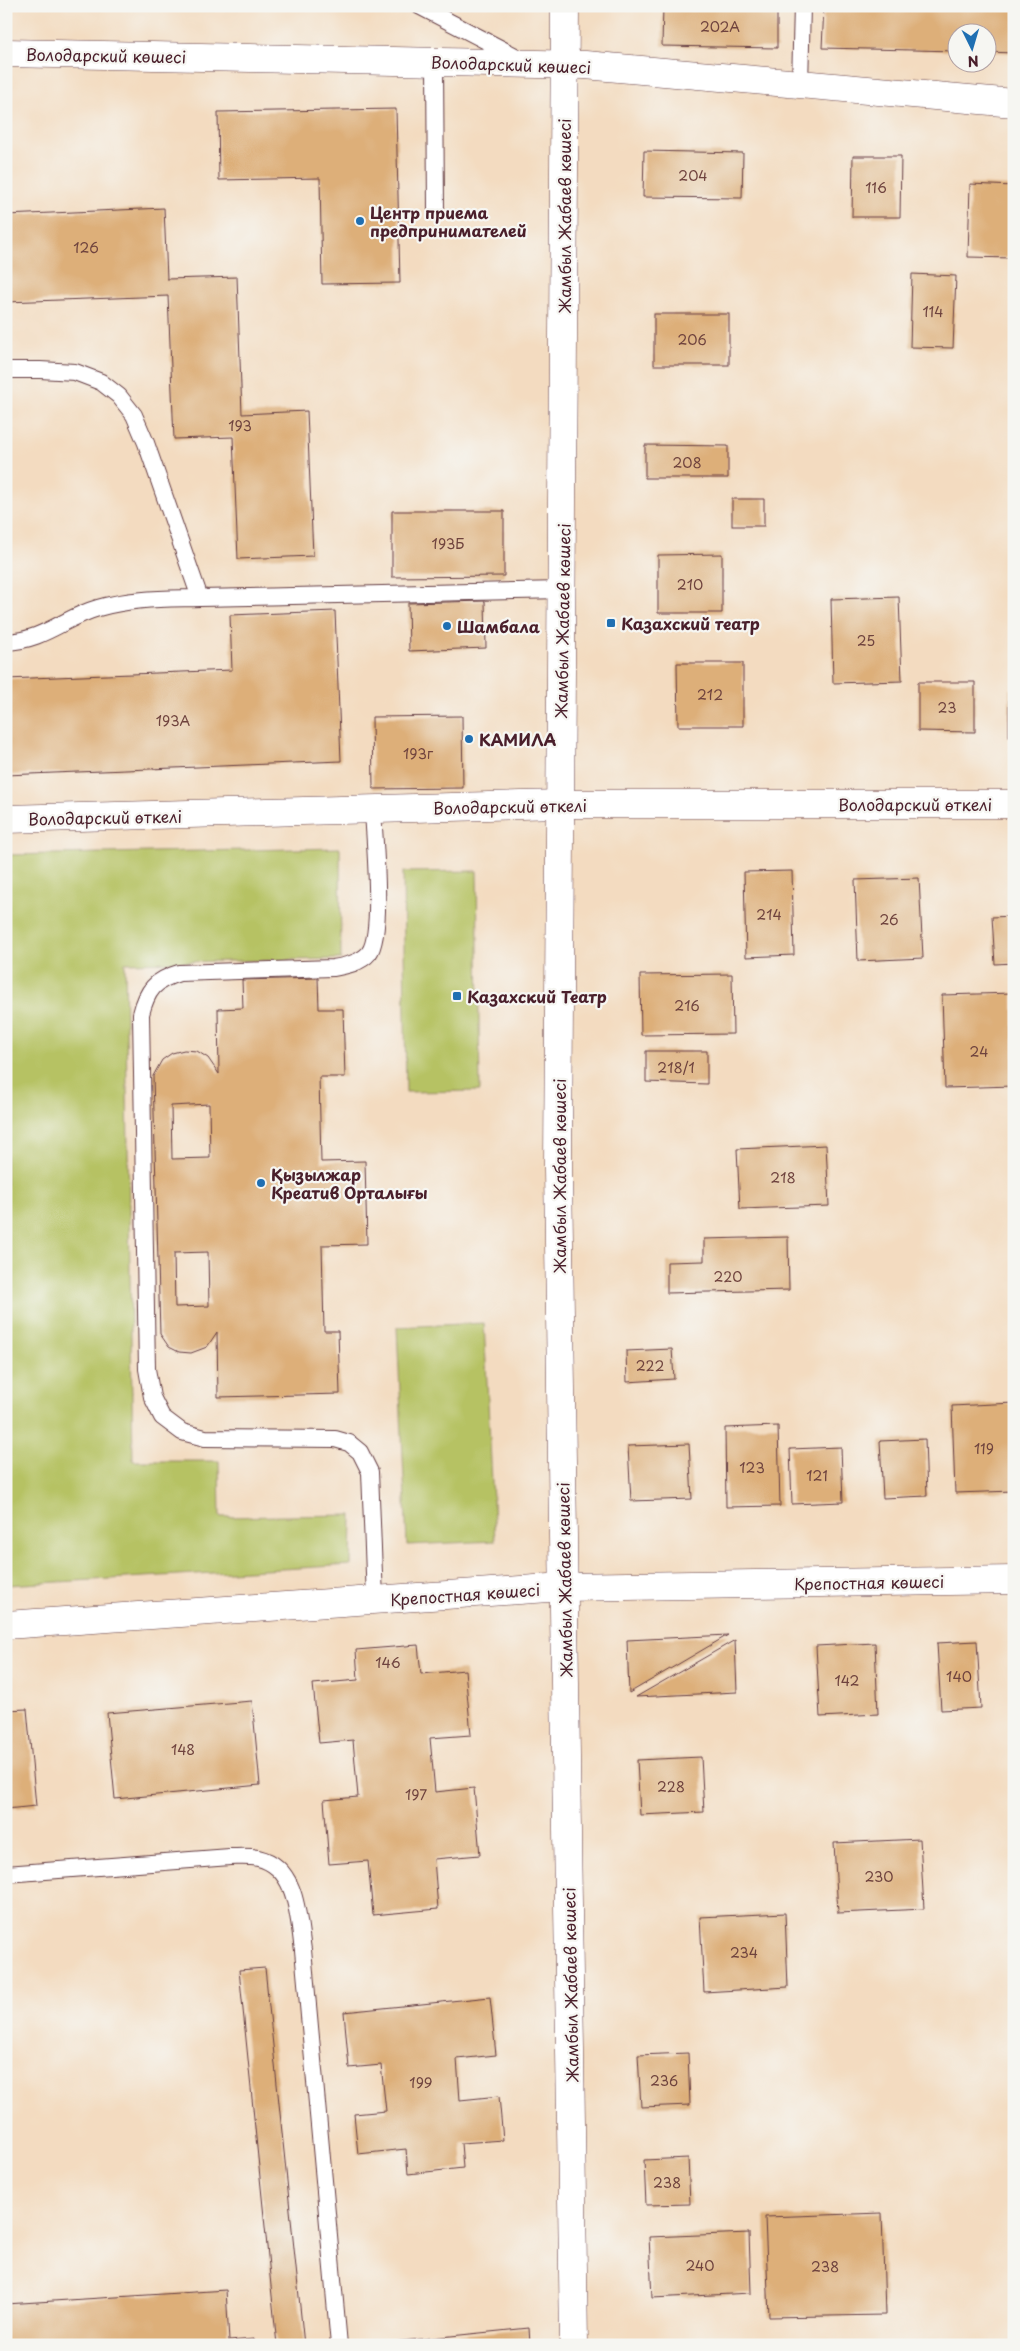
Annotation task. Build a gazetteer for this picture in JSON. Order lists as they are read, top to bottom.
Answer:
{
  "streets": {
    "street": [
      "Володарский көшесі",
      "Жамбыл Жабаев көшесі",
      "Володарский өткелі",
      "Крепостная көшесі"
    ]
  },
  "crossings": [
    ["Володарский көшесі", "Жамбыл Жабаев көшесі"],
    ["Жамбыл Жабаев көшесі", "Володарский өткелі"],
    ["Жамбыл Жабаев көшесі", "Крепостная көшесі"]
  ],
  "places": {
    "other": [
      "Центр приема предпринимателей",
      "Шамбала",
      "КАМИЛА",
      "Қызылжар Креатив Орталығы"
    ],
    "transit": ["Казахский театр", "Казахский Театр"]
  },
  "house_numbers": [
    "202А",
    "204",
    "116",
    "126",
    "114",
    "206",
    "193",
    "208",
    "193Б",
    "210",
    "25",
    "212",
    "23",
    "193А",
    "193г",
    "214",
    "26",
    "216",
    "24",
    "218/1",
    "218",
    "220",
    "222",
    "119",
    "123",
    "121",
    "146",
    "140",
    "142",
    "148",
    "228",
    "197",
    "230",
    "234",
    "236",
    "199",
    "238",
    "240",
    "238"
  ],
  "north": "bottom"
}
